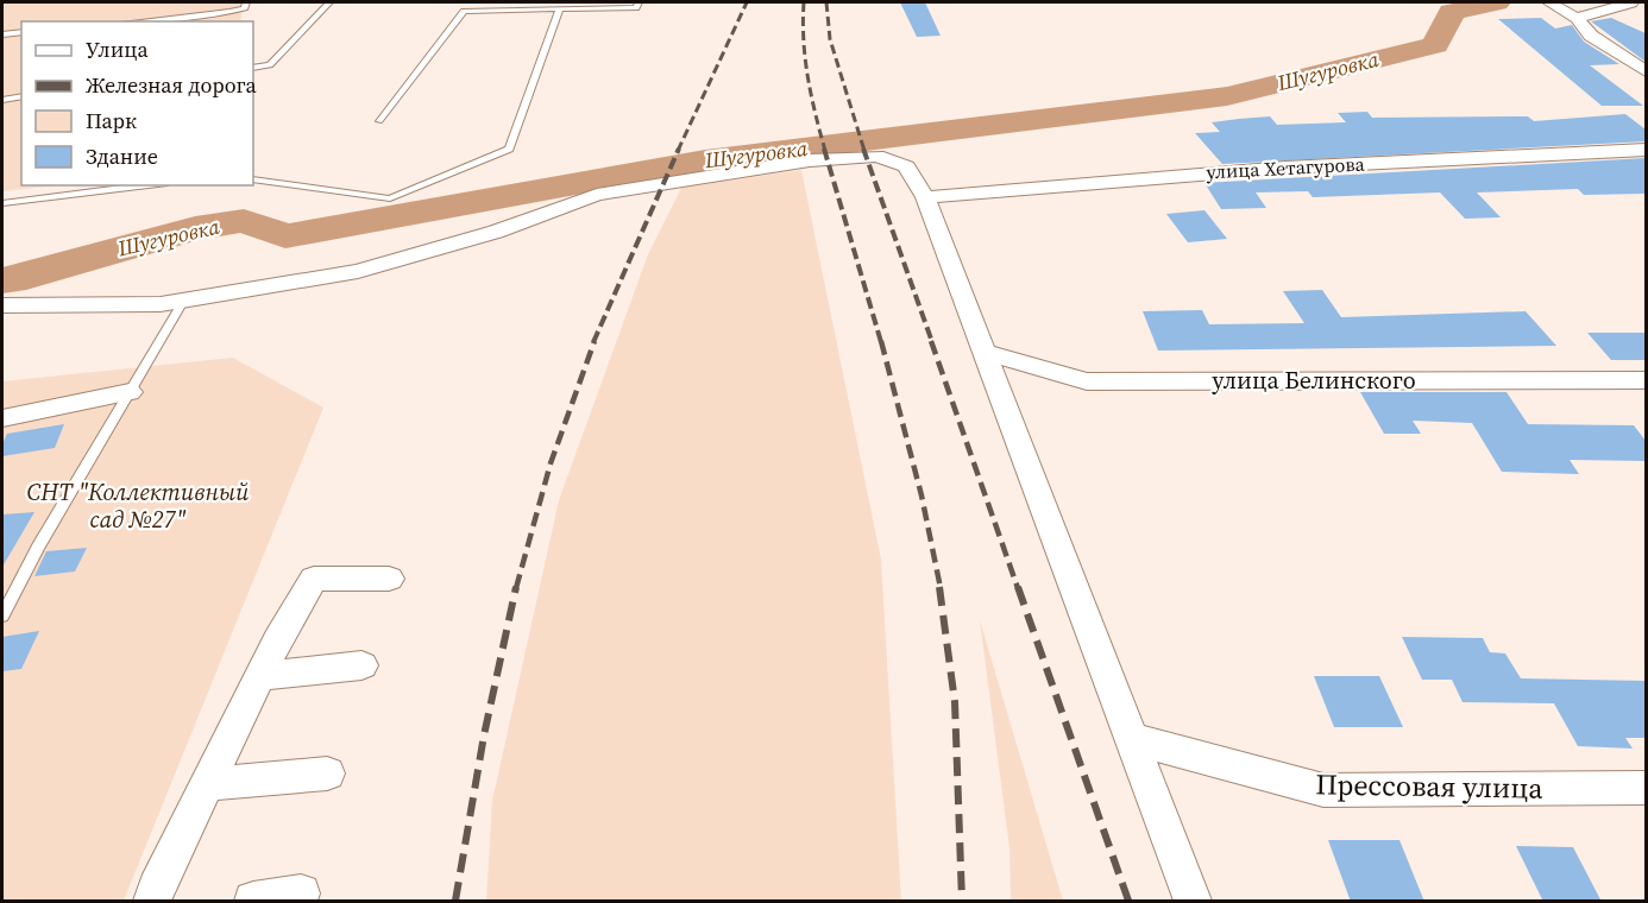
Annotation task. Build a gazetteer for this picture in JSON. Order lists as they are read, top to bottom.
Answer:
{
  "streets": {
    "street": ["улица Хетагурова", "улица Белинского", "Прессовая улица"]
  },
  "water": ["Шугуровка"],
  "parks": ["СНТ \"Коллективный сад №27\""],
  "legend": [
    "Улица",
    "Железная дорога",
    "Парк",
    "Здание"
  ]
}
